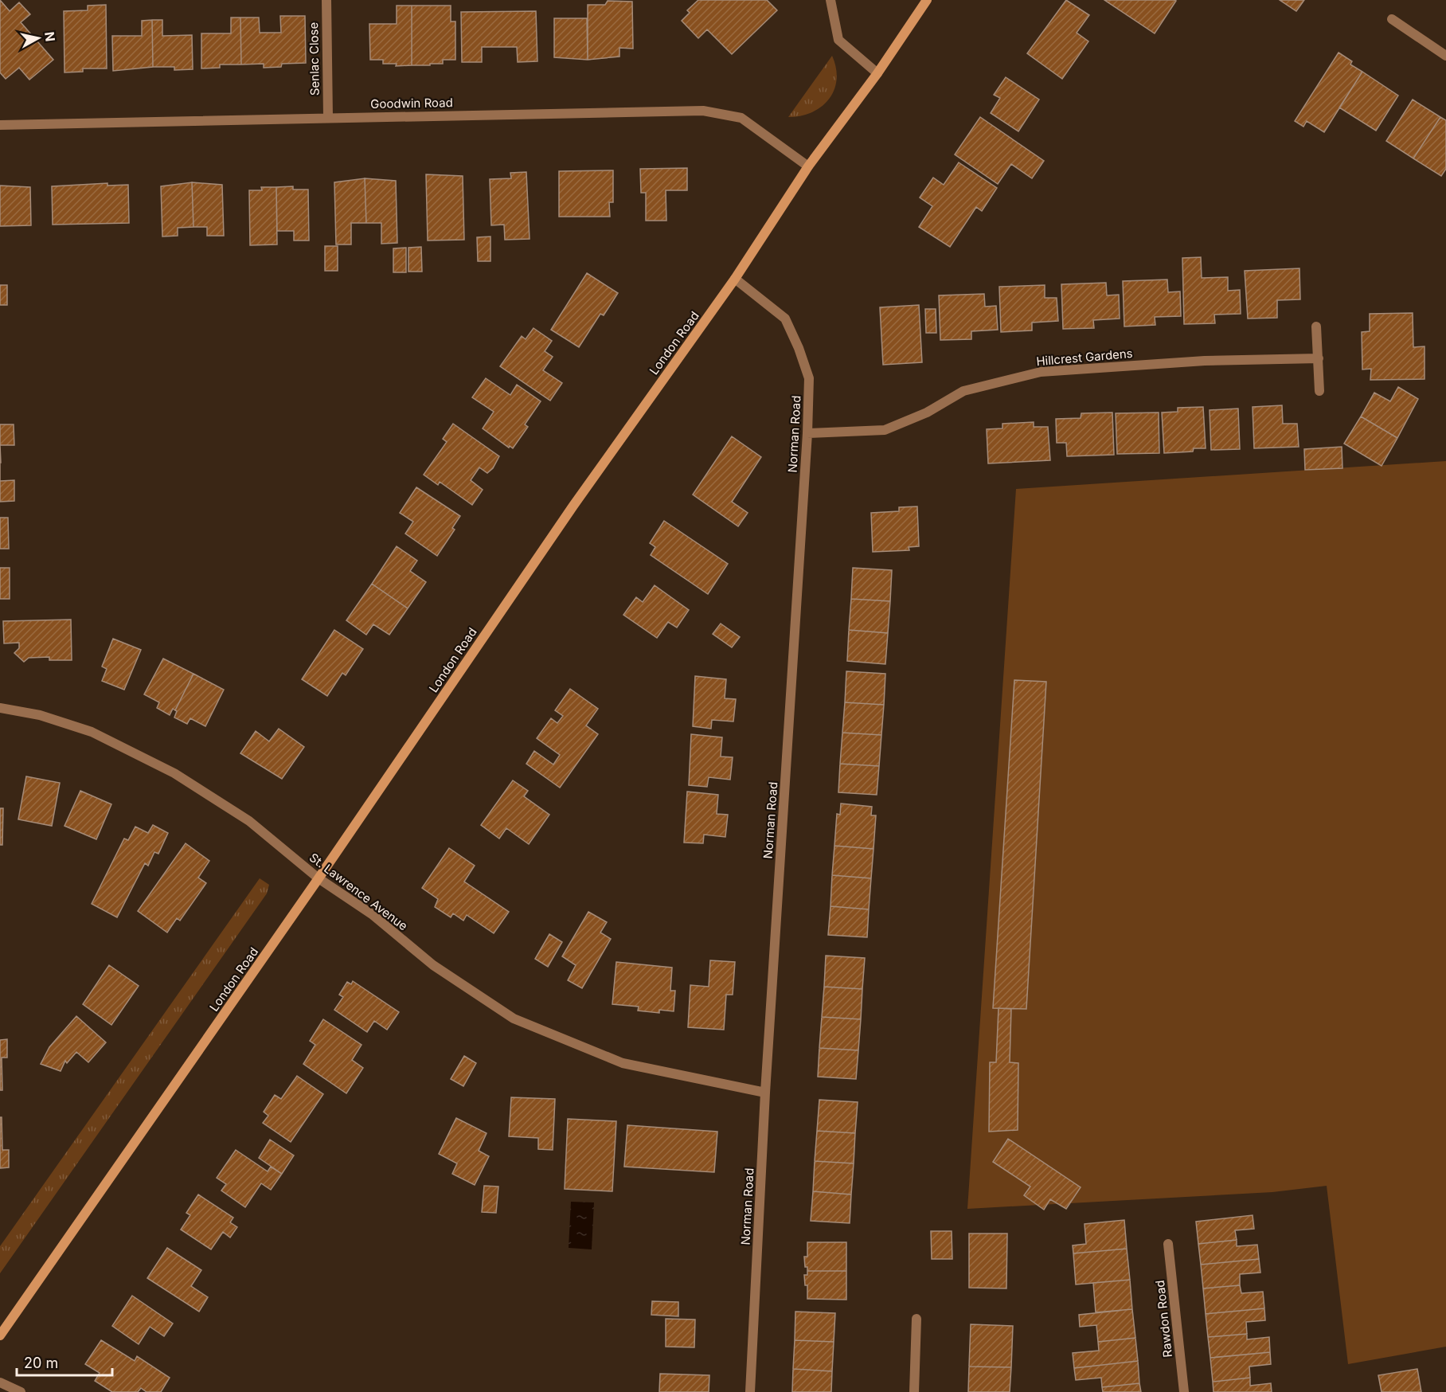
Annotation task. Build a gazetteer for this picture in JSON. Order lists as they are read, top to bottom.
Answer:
{
  "streets": {
    "main road": ["London Road"],
    "street": [
      "Senlac Close",
      "Goodwin Road",
      "Hillcrest Gardens",
      "Norman Road",
      "St. Lawrence Avenue",
      "Rawdon Road"
    ]
  },
  "crossings": [
    ["Senlac Close", "Goodwin Road"],
    ["Goodwin Road", "London Road"],
    ["London Road", "Norman Road"],
    ["London Road", "St. Lawrence Avenue"],
    ["Hillcrest Gardens", "Norman Road"],
    ["Norman Road", "St. Lawrence Avenue"]
  ],
  "scale_bar": "20 m",
  "north": "right"
}
